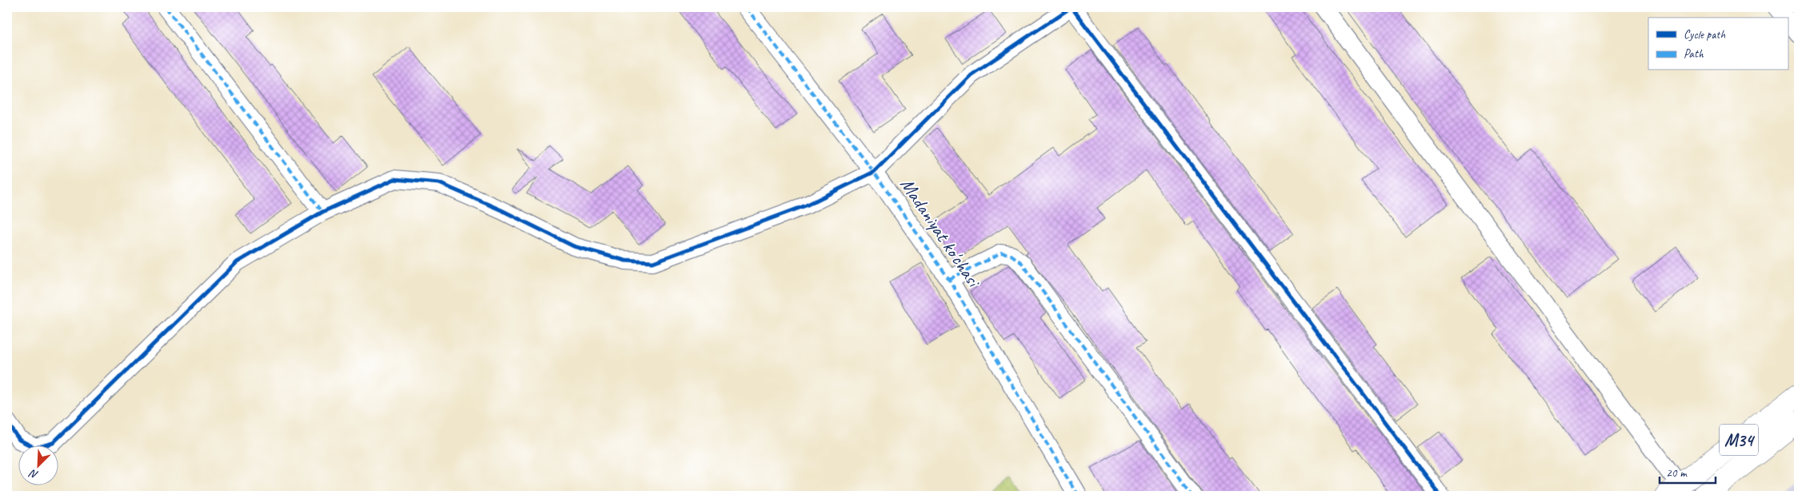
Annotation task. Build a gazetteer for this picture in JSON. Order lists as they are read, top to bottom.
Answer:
{
  "streets": {
    "main road": ["M34"],
    "street": ["Madaniyat ko'chasi"]
  },
  "legend": ["Cycle path", "Path"],
  "scale_bar": "20 m",
  "north": "bottom left"
}
